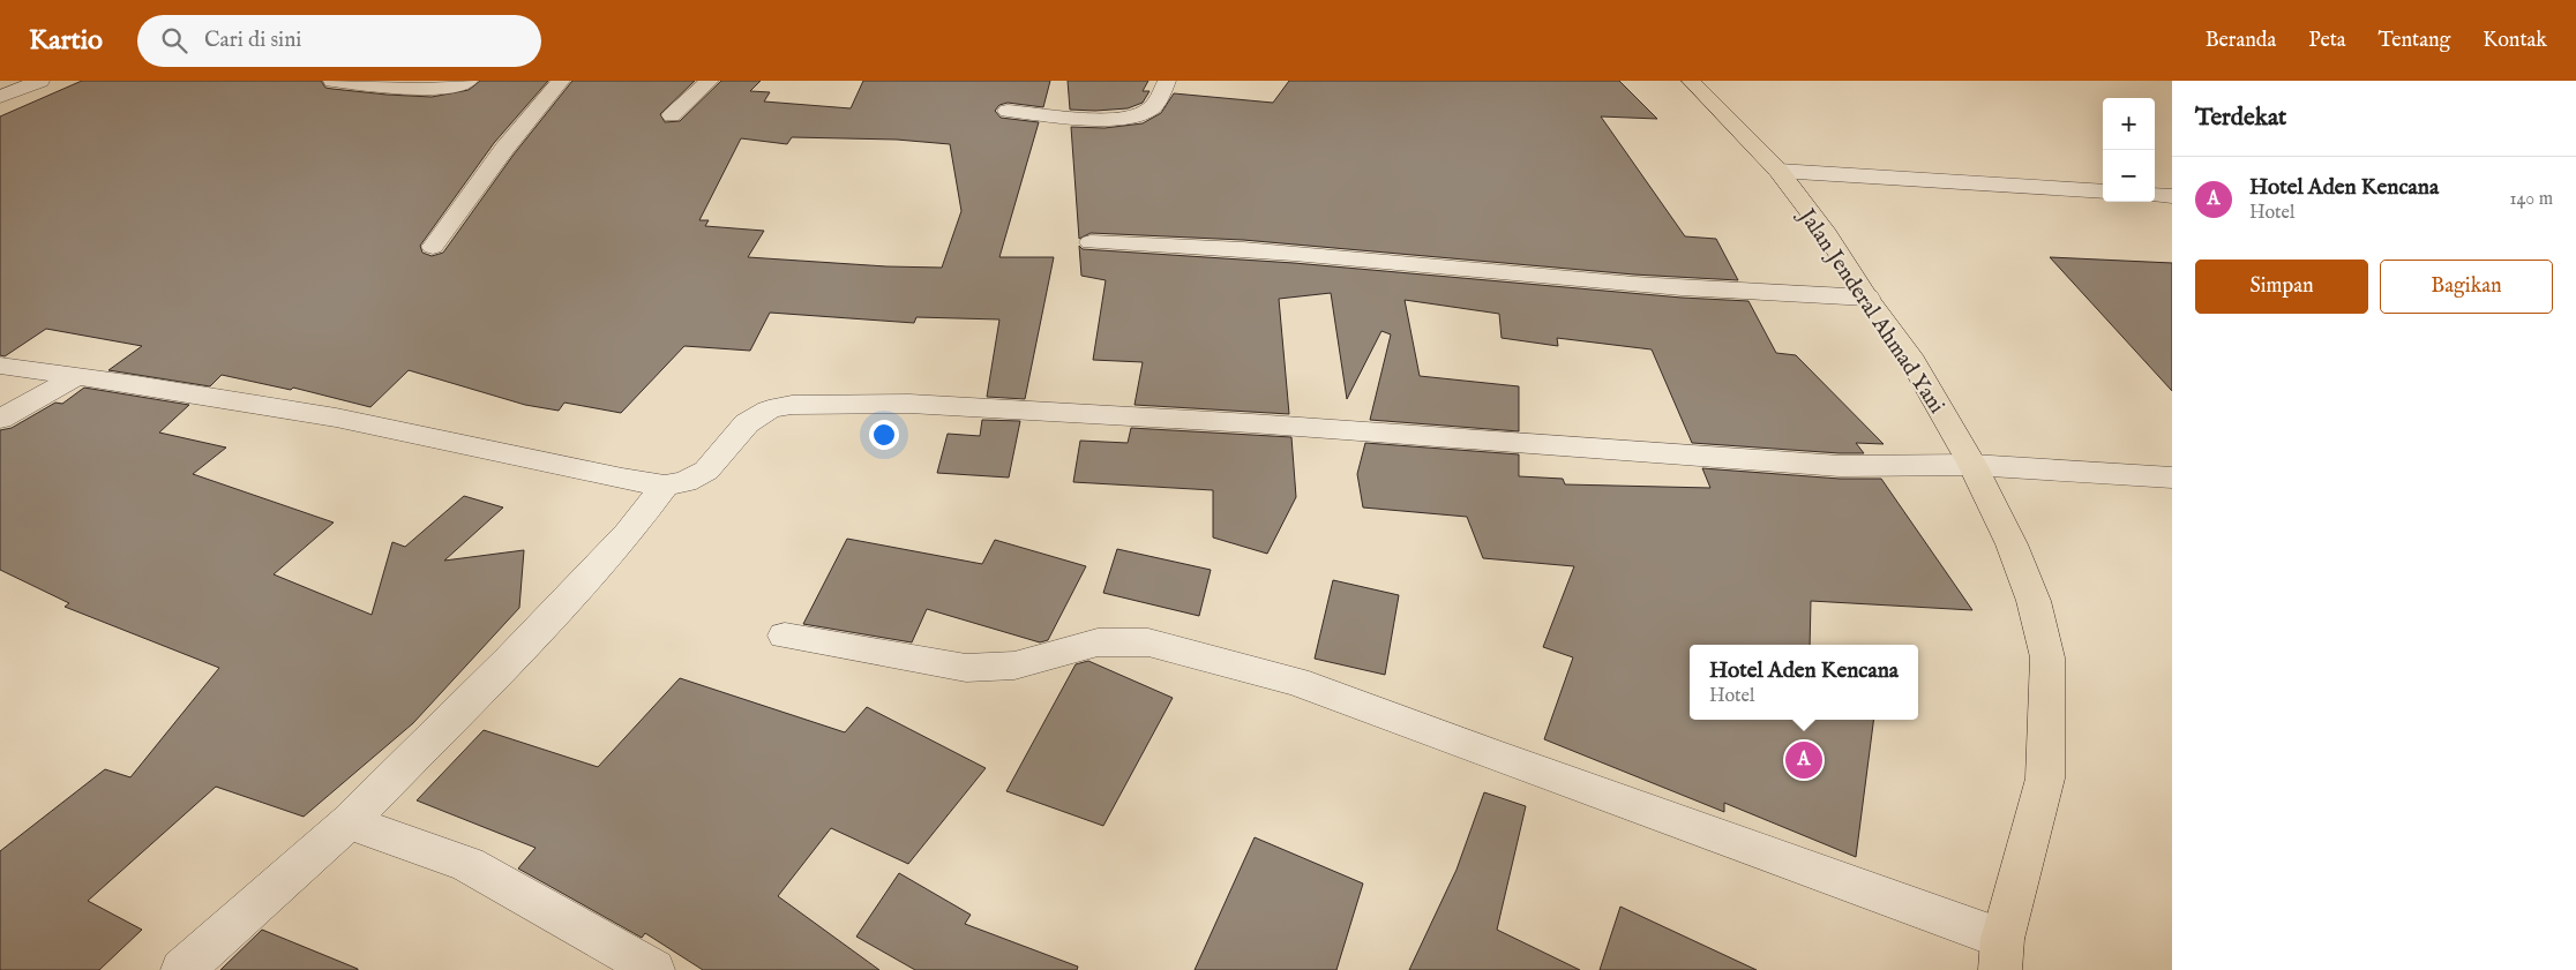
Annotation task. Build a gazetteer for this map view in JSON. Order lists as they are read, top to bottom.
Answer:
{
  "streets": {
    "highway": ["Jalan Jenderal Ahmad Yani"]
  },
  "page": {
    "header": "Kartio",
    "search": "Cari di sini",
    "nav": [
      "Beranda",
      "Peta",
      "Tentang",
      "Kontak"
    ],
    "heading": "Terdekat",
    "map_buttons": ["+", "−"],
    "list": [
      {
        "mark": "A",
        "name": "Hotel Aden Kencana",
        "note": "Hotel",
        "value": "140 m"
      }
    ],
    "buttons": ["Simpan", "Bagikan"],
    "popup": ["Hotel Aden Kencana", "Hotel"],
    "pins": "A"
  }
}
